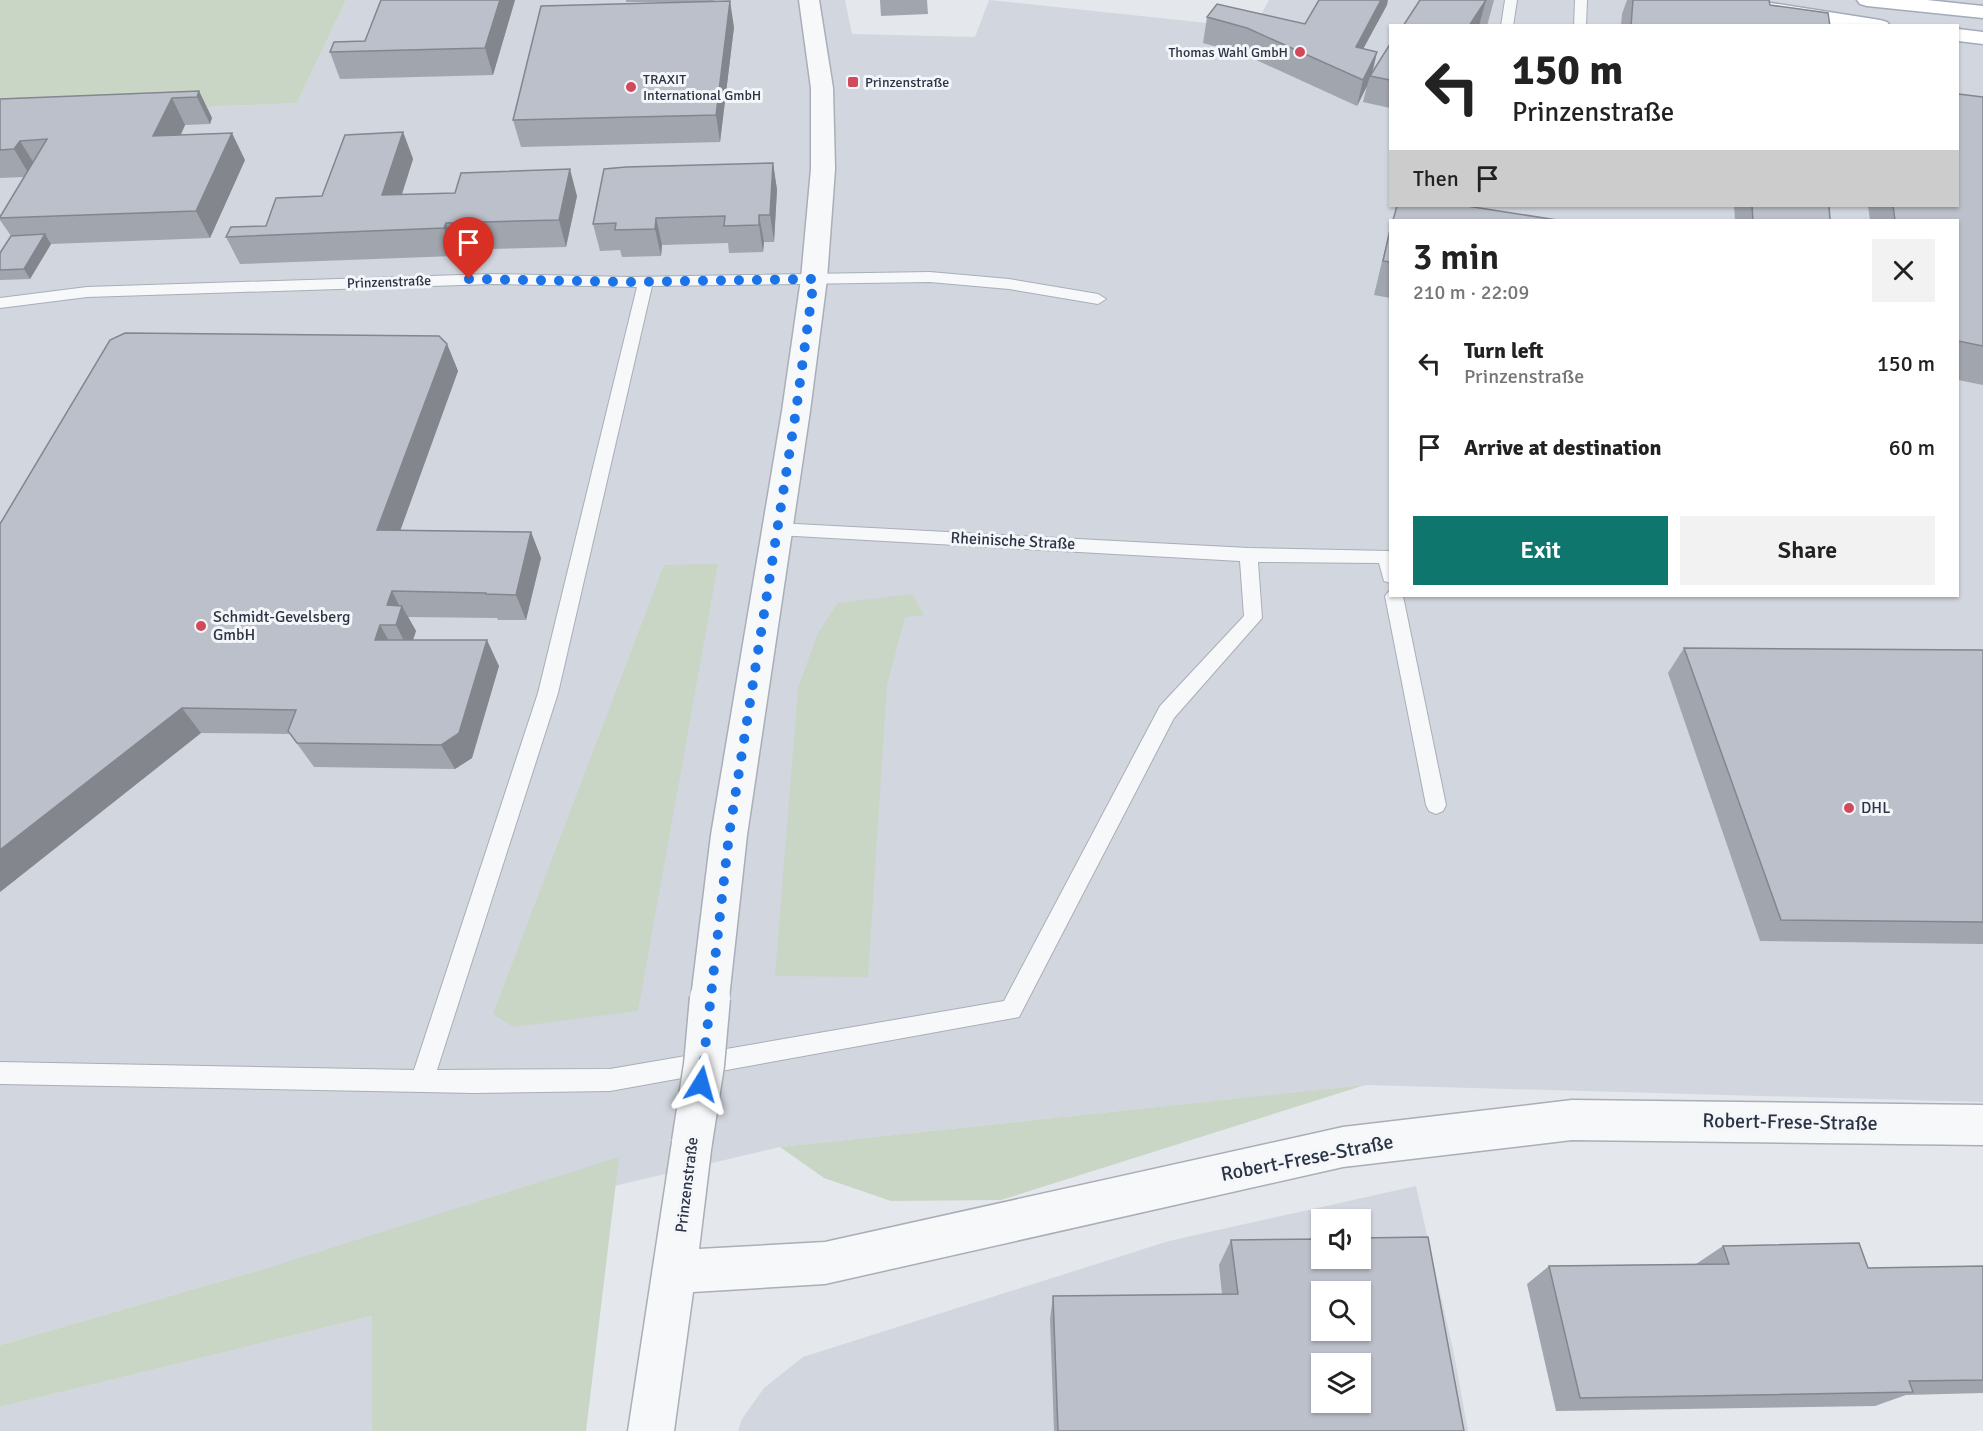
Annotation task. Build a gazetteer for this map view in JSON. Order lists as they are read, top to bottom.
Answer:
{
  "streets": {
    "street": ["Prinzenstraße", "Robert-Frese-Straße"],
    "lane": ["Rheinische Straße"]
  },
  "crossings": [
    ["Prinzenstraße", "Rheinische Straße"],
    ["Prinzenstraße", "Robert-Frese-Straße"]
  ],
  "places": {
    "other": [
      "Thomas Wahl GmbH",
      "TRAXIT International GmbH",
      "Schmidt-Gevelsberg GmbH",
      "DHL"
    ],
    "transit": ["Prinzenstraße"]
  },
  "page": {
    "turn": ["150 m", "Prinzenstraße"],
    "then": "Then",
    "heading": ["3 min", "210 m · 22:09"],
    "list": [
      {
        "name": "Turn left",
        "note": "Prinzenstraße",
        "value": "150 m"
      },
      {
        "name": "Arrive at destination",
        "value": "60 m"
      }
    ],
    "buttons": ["Exit", "Share"]
  }
}
